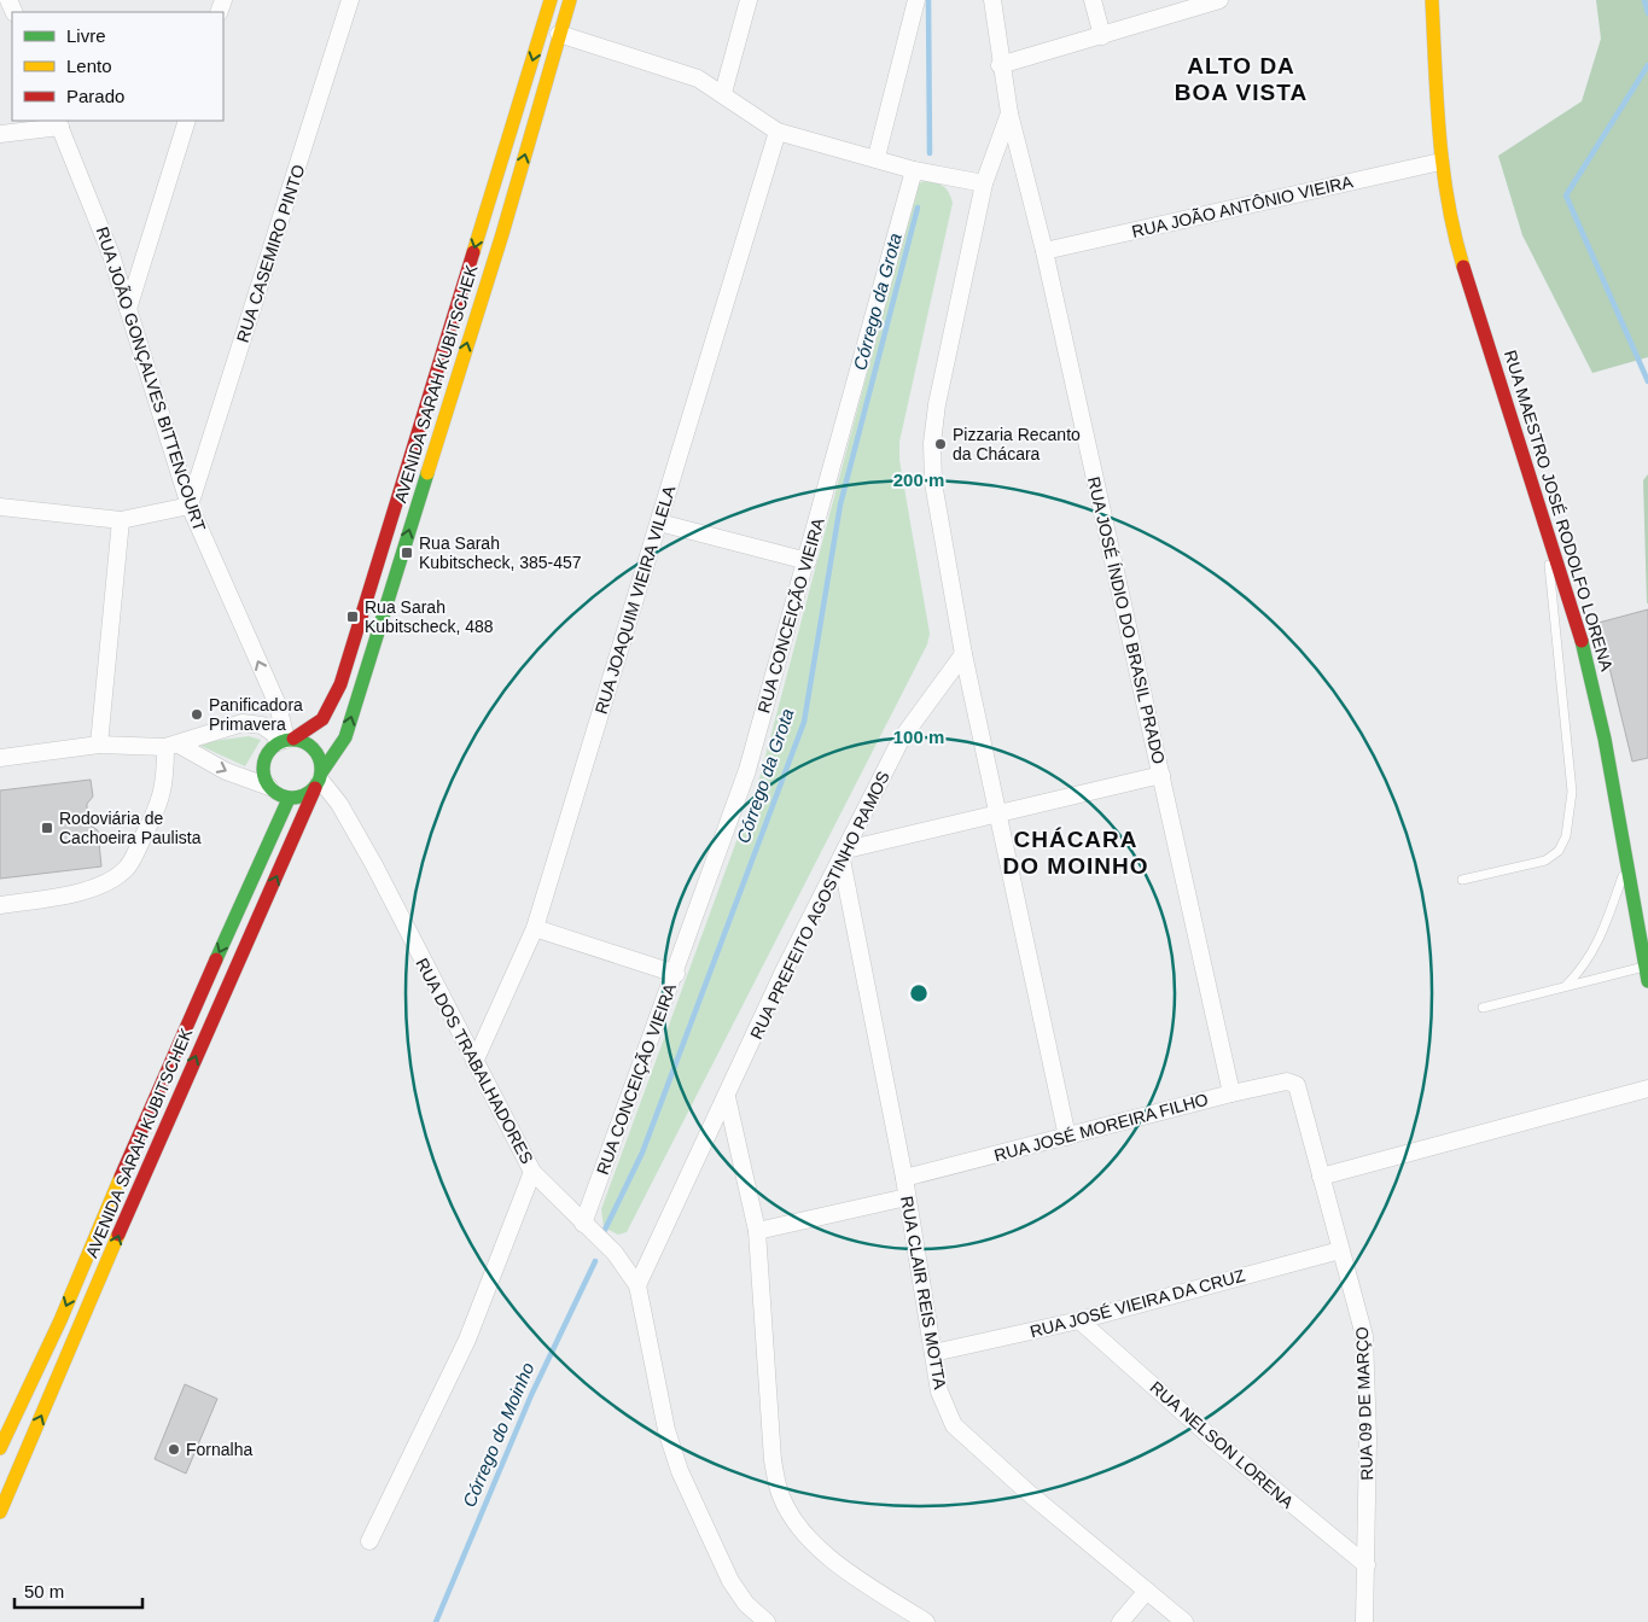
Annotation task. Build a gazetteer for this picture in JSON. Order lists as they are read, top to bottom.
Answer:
{
  "streets": {
    "main road": ["AVENIDA SARAH KUBITSCHEK", "RUA MAESTRO JOSÉ RODOLFO LORENA"],
    "street": [
      "RUA JOÃO ANTÔNIO VIEIRA",
      "RUA CASEMIRO PINTO",
      "RUA JOÃO GONÇALVES BITTENCOURT",
      "RUA JOAQUIM VIEIRA VILELA",
      "RUA CONCEIÇÃO VIEIRA",
      "RUA JOSÉ ÍNDIO DO BRASIL PRADO",
      "RUA PREFEITO AGOSTINHO RAMOS",
      "RUA DOS TRABALHADORES",
      "RUA JOSÉ MOREIRA FILHO",
      "RUA CLAIR REIS MOTTA",
      "RUA JOSÉ VIEIRA DA CRUZ",
      "RUA 09 DE MARÇO",
      "RUA NELSON LORENA"
    ]
  },
  "crossings": [
    ["RUA JOÃO ANTÔNIO VIEIRA", "RUA MAESTRO JOSÉ RODOLFO LORENA"],
    ["RUA JOÃO ANTÔNIO VIEIRA", "RUA JOSÉ ÍNDIO DO BRASIL PRADO"],
    ["RUA CASEMIRO PINTO", "RUA JOÃO GONÇALVES BITTENCOURT"],
    ["RUA JOÃO GONÇALVES BITTENCOURT", "AVENIDA SARAH KUBITSCHEK"],
    ["RUA JOÃO GONÇALVES BITTENCOURT", "RUA DOS TRABALHADORES"],
    ["AVENIDA SARAH KUBITSCHEK", "RUA DOS TRABALHADORES"],
    ["RUA JOAQUIM VIEIRA VILELA", "RUA DOS TRABALHADORES"],
    ["RUA CONCEIÇÃO VIEIRA", "RUA DOS TRABALHADORES"],
    ["RUA JOSÉ ÍNDIO DO BRASIL PRADO", "RUA JOSÉ MOREIRA FILHO"],
    ["RUA PREFEITO AGOSTINHO RAMOS", "RUA DOS TRABALHADORES"],
    ["RUA PREFEITO AGOSTINHO RAMOS", "RUA CLAIR REIS MOTTA"],
    ["RUA JOSÉ MOREIRA FILHO", "RUA CLAIR REIS MOTTA"],
    ["RUA JOSÉ MOREIRA FILHO", "RUA 09 DE MARÇO"],
    ["RUA CLAIR REIS MOTTA", "RUA JOSÉ VIEIRA DA CRUZ"],
    ["RUA JOSÉ VIEIRA DA CRUZ", "RUA 09 DE MARÇO"],
    ["RUA JOSÉ VIEIRA DA CRUZ", "RUA NELSON LORENA"],
    ["RUA 09 DE MARÇO", "RUA NELSON LORENA"]
  ],
  "one_way": ["RUA JOÃO GONÇALVES BITTENCOURT"],
  "districts": ["ALTO DA BOA VISTA", "CHÁCARA DO MOINHO"],
  "water": ["Córrego da Grota", "Córrego do Moinho"],
  "places": {
    "other": ["Pizzaria Recanto da Chácara", "Panificadora Primavera", "Fornalha"],
    "transit": ["Rua Sarah Kubitscheck, 385-457", "Rua Sarah Kubitscheck, 488", "Rodoviária de Cachoeira Paulista"]
  },
  "legend": ["Livre", "Lento", "Parado"],
  "scale_bar": "50 m",
  "rings": ["200 m", "100 m"]
}
